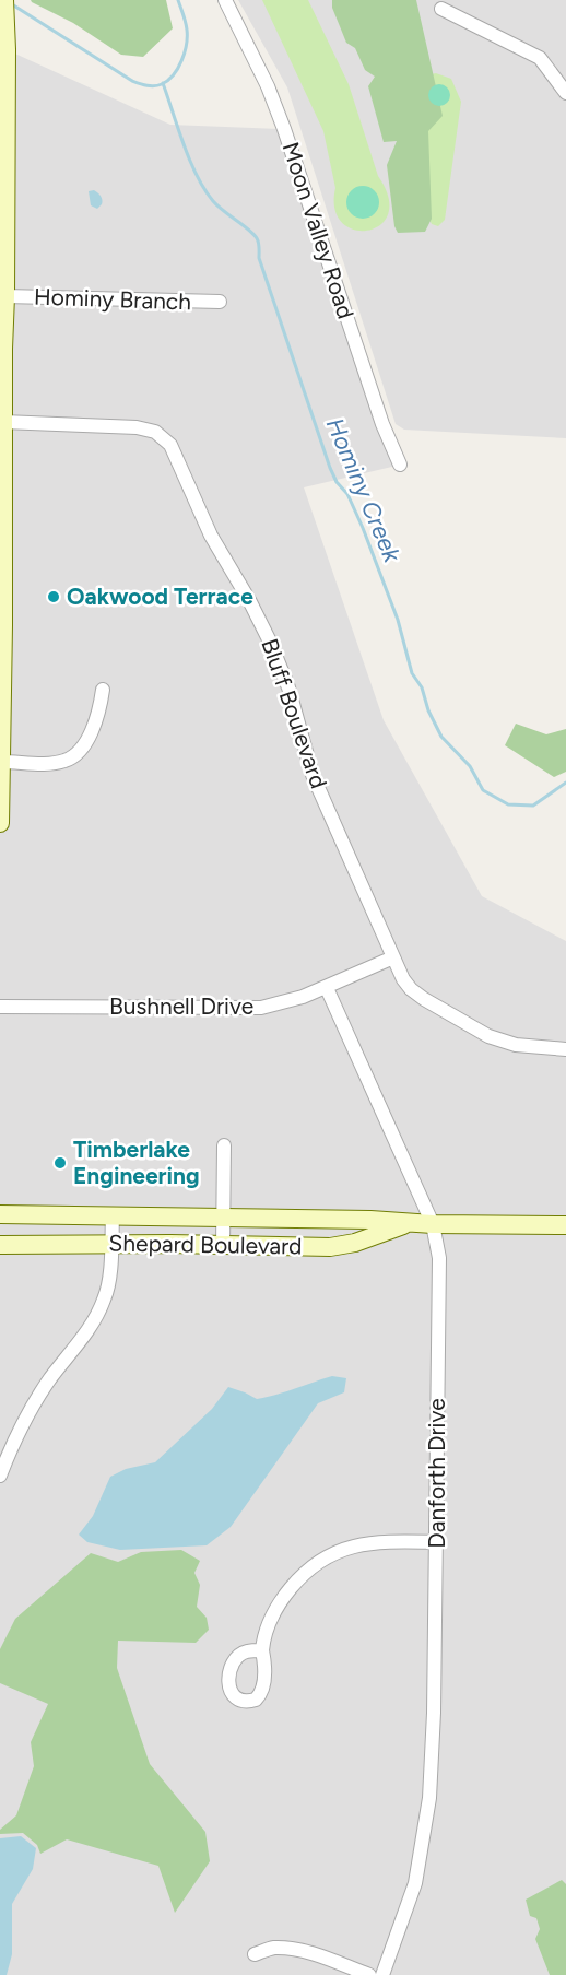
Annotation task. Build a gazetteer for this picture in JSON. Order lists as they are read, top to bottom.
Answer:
{
  "streets": {
    "street": [
      "Moon Valley Road",
      "Hominy Branch",
      "Bluff Boulevard",
      "Bushnell Drive",
      "Shepard Boulevard",
      "Danforth Drive"
    ]
  },
  "crossings": [
    ["Bluff Boulevard", "Bushnell Drive"],
    ["Bushnell Drive", "Danforth Drive"],
    ["Shepard Boulevard", "Danforth Drive"]
  ],
  "water": ["Hominy Creek"],
  "places": ["Oakwood Terrace", "Timberlake Engineering"]
}
